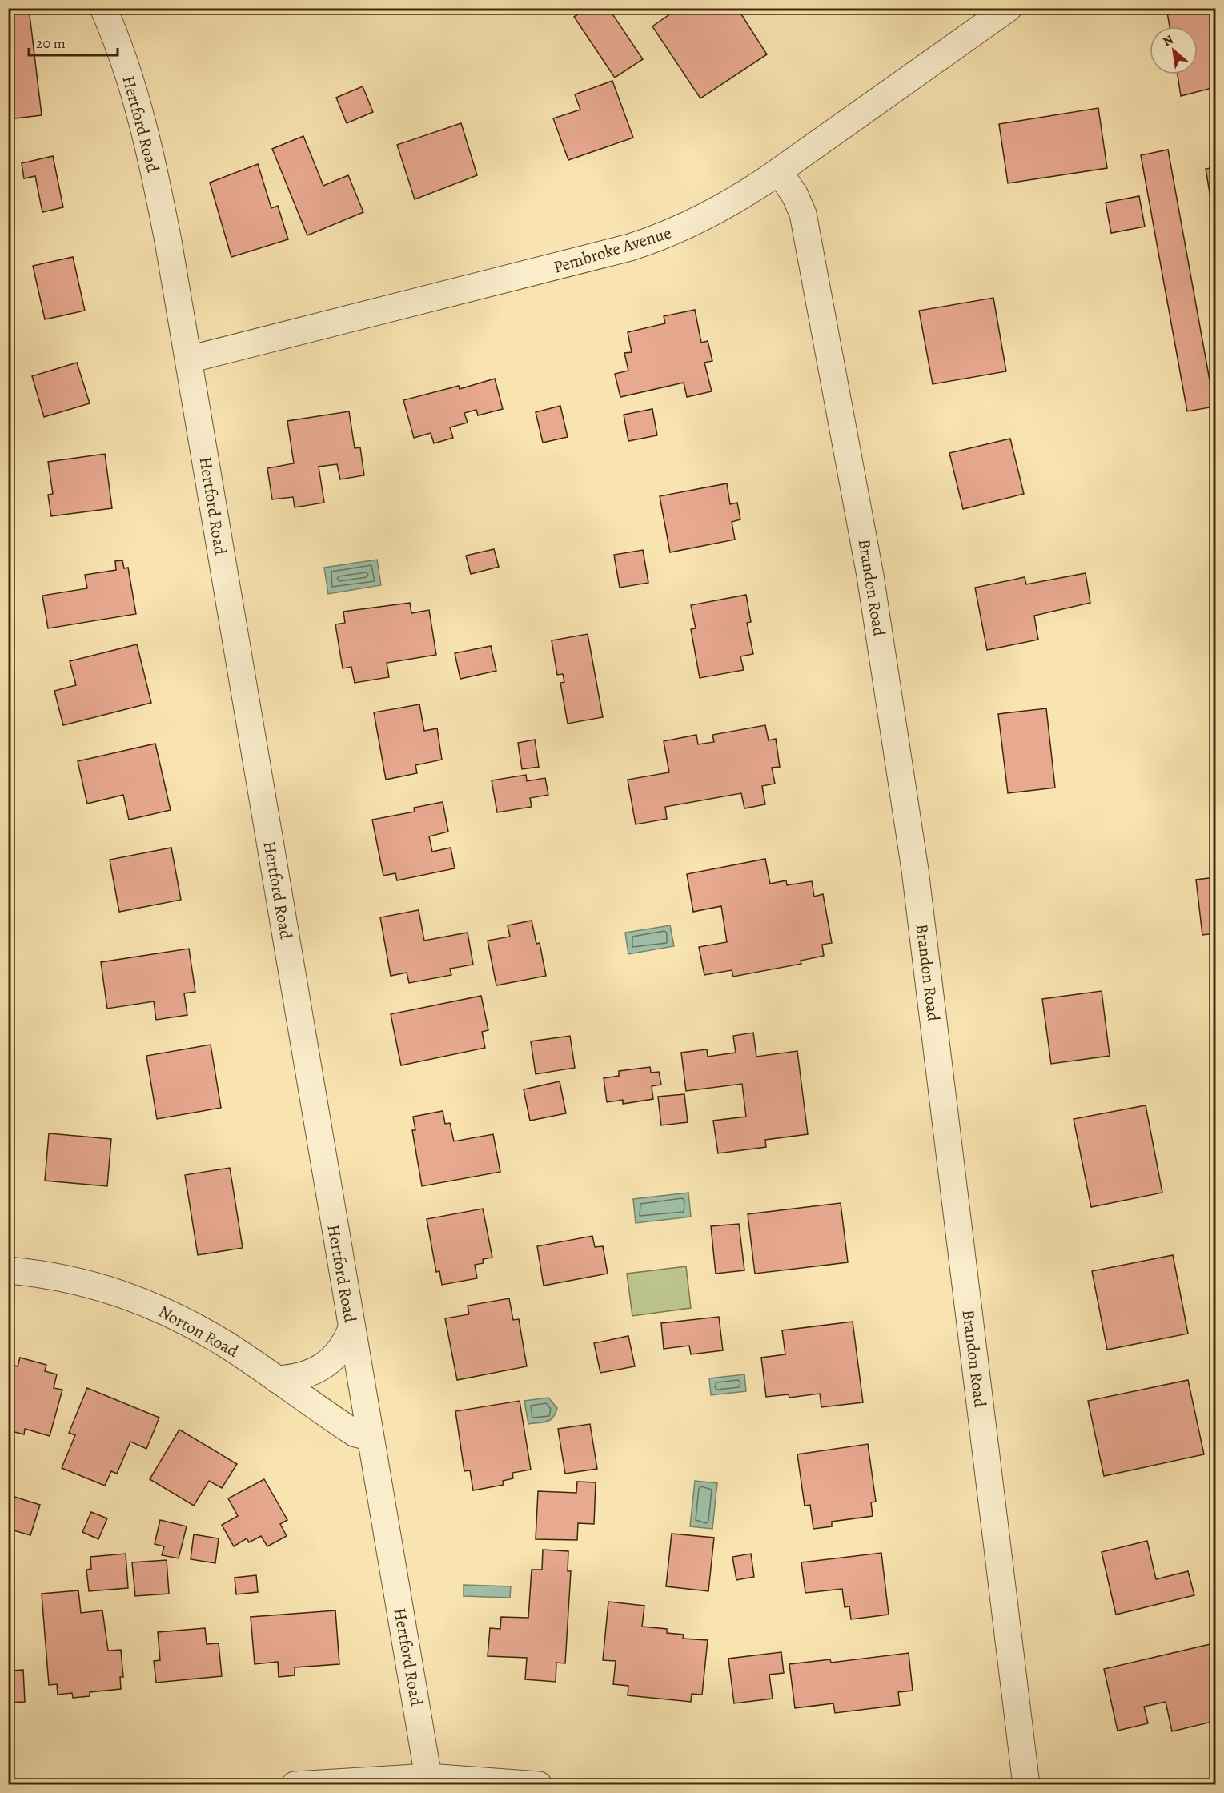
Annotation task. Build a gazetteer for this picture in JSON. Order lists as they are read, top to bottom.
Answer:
{
  "streets": {
    "street": [
      "Hertford Road",
      "Pembroke Avenue",
      "Brandon Road",
      "Norton Road"
    ]
  },
  "crossings": [
    ["Hertford Road", "Pembroke Avenue"],
    ["Hertford Road", "Norton Road"],
    ["Pembroke Avenue", "Brandon Road"]
  ],
  "scale_bar": "20 m",
  "north": "top left"
}
